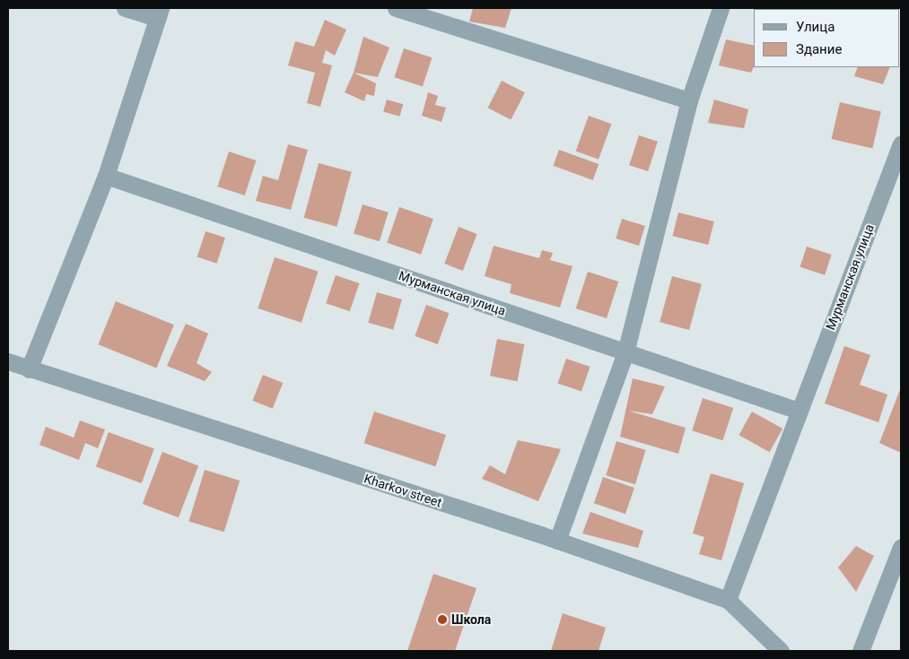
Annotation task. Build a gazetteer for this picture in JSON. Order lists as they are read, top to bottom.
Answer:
{
  "streets": {
    "street": ["Мурманская улица", "Kharkov street"]
  },
  "crossings": [
    ["Мурманская улица", "Kharkov street"]
  ],
  "places": ["Школа"],
  "legend": ["Улица", "Здание"]
}
